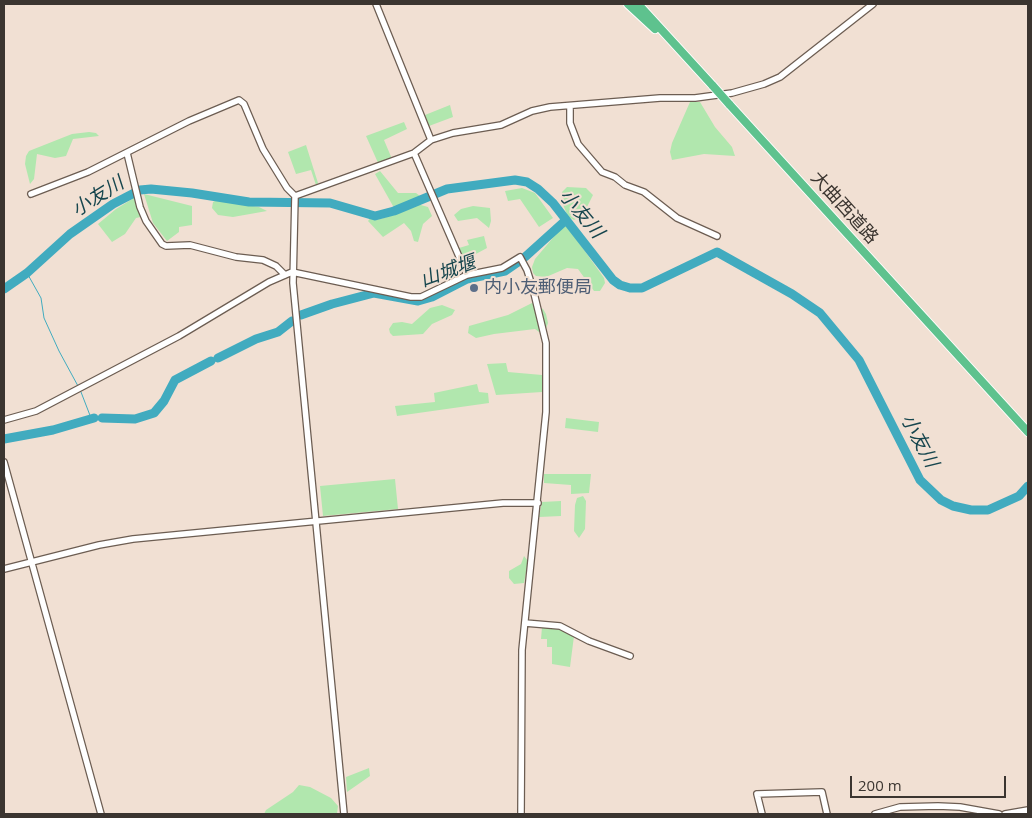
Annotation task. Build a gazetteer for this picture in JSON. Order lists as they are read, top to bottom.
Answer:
{
  "streets": {
    "highway": ["大曲西道路"]
  },
  "water": ["小友川", "山城堰"],
  "places": ["内小友郵便局"],
  "scale_bar": "200 m"
}
